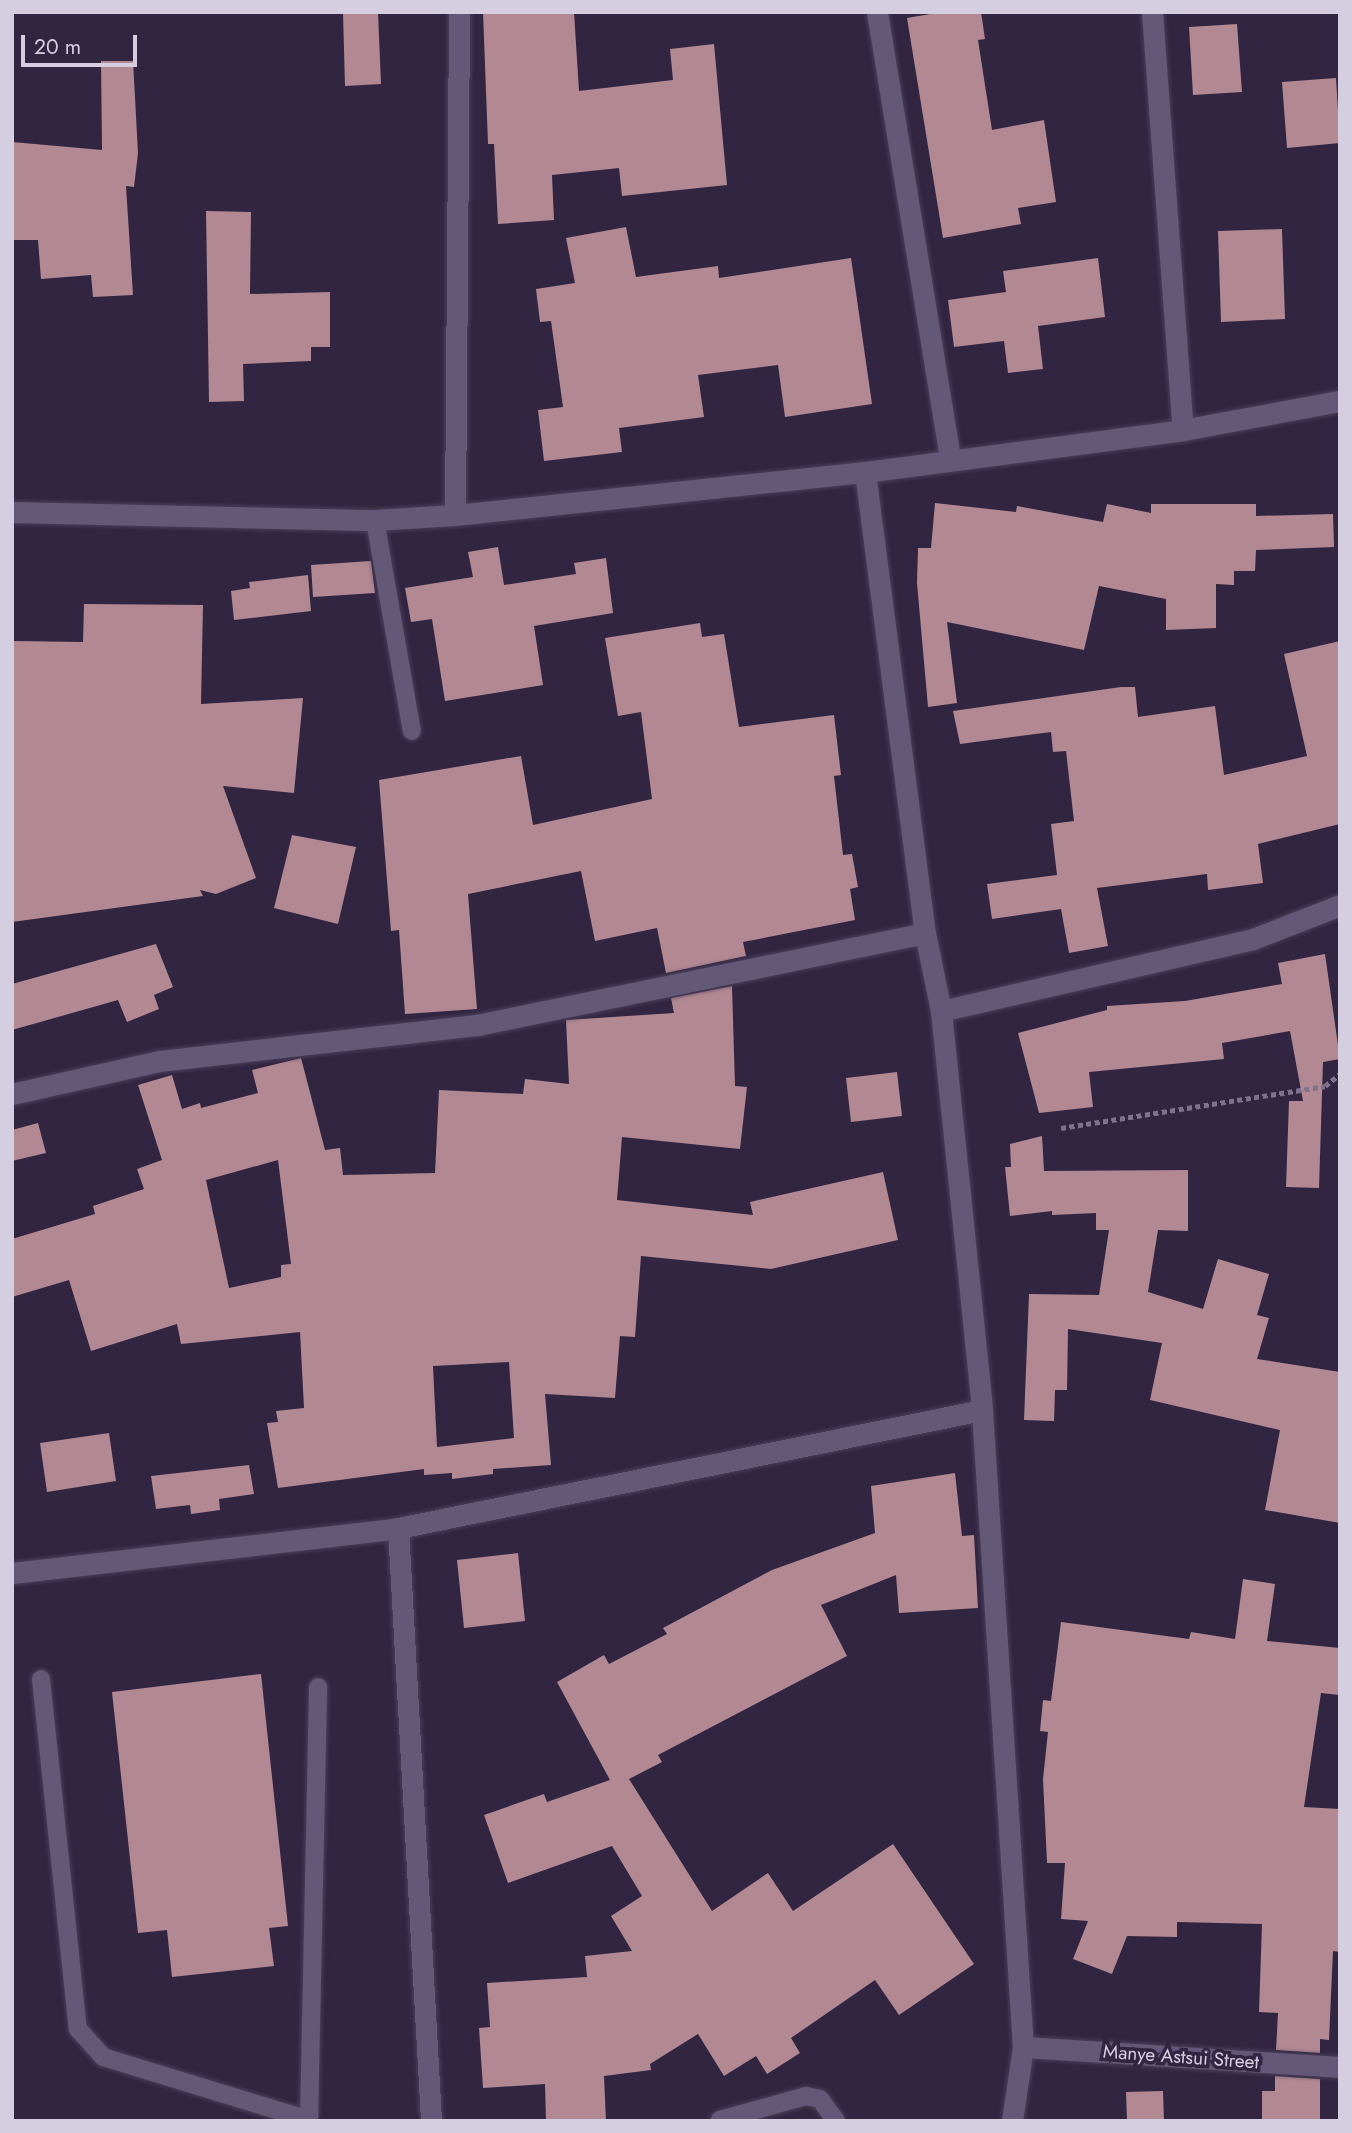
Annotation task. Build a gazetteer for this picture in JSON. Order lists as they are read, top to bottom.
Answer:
{
  "streets": {
    "street": ["Manye Astsui Street"]
  },
  "scale_bar": "20 m"
}
